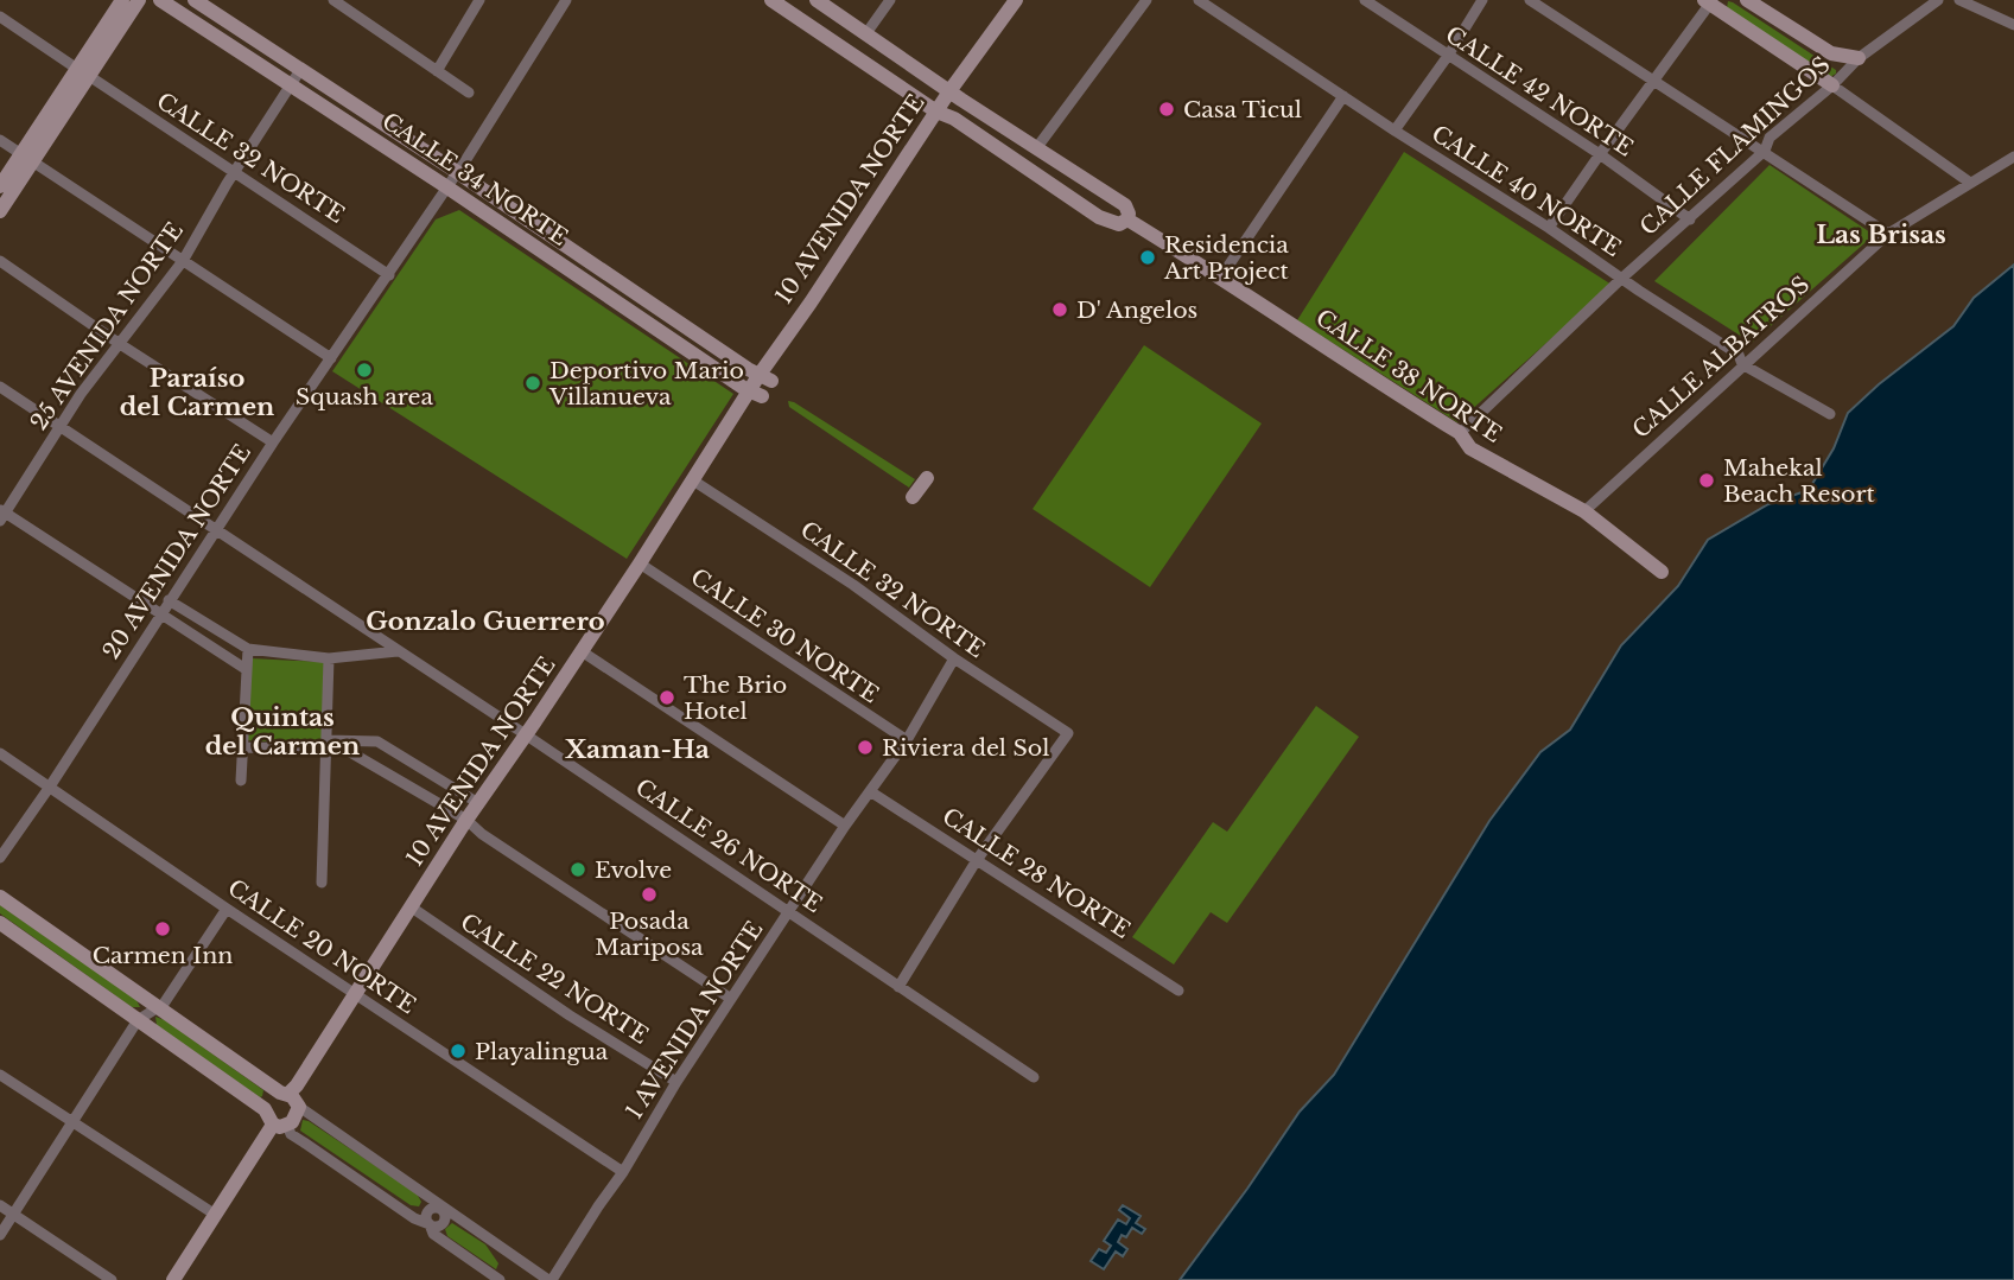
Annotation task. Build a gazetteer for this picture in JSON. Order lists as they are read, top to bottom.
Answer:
{
  "streets": {
    "main road": ["CALLE 34 NORTE", "10 AVENIDA NORTE", "CALLE 38 NORTE"],
    "street": [
      "CALLE 42 NORTE",
      "CALLE FLAMINGOS",
      "CALLE 32 NORTE",
      "CALLE 40 NORTE",
      "25 AVENIDA NORTE",
      "CALLE ALBATROS",
      "20 AVENIDA NORTE",
      "CALLE 30 NORTE",
      "CALLE 26 NORTE",
      "CALLE 28 NORTE",
      "CALLE 20 NORTE",
      "CALLE 22 NORTE",
      "1 AVENIDA NORTE"
    ]
  },
  "crossings": [
    ["CALLE 42 NORTE", "CALLE FLAMINGOS"],
    ["CALLE FLAMINGOS", "CALLE 40 NORTE"],
    ["CALLE FLAMINGOS", "CALLE 38 NORTE"],
    ["CALLE 32 NORTE", "10 AVENIDA NORTE"],
    ["CALLE 32 NORTE", "25 AVENIDA NORTE"],
    ["CALLE 32 NORTE", "20 AVENIDA NORTE"],
    ["CALLE 32 NORTE", "CALLE 28 NORTE"],
    ["CALLE 32 NORTE", "1 AVENIDA NORTE"],
    ["CALLE 34 NORTE", "10 AVENIDA NORTE"],
    ["CALLE 34 NORTE", "25 AVENIDA NORTE"],
    ["CALLE 34 NORTE", "20 AVENIDA NORTE"],
    ["CALLE 40 NORTE", "CALLE ALBATROS"],
    ["10 AVENIDA NORTE", "CALLE 38 NORTE"],
    ["10 AVENIDA NORTE", "CALLE 30 NORTE"],
    ["10 AVENIDA NORTE", "CALLE 26 NORTE"],
    ["10 AVENIDA NORTE", "CALLE 20 NORTE"],
    ["10 AVENIDA NORTE", "CALLE 22 NORTE"],
    ["25 AVENIDA NORTE", "CALLE 26 NORTE"],
    ["CALLE ALBATROS", "CALLE 38 NORTE"],
    ["20 AVENIDA NORTE", "CALLE 26 NORTE"],
    ["20 AVENIDA NORTE", "CALLE 20 NORTE"],
    ["CALLE 30 NORTE", "1 AVENIDA NORTE"],
    ["CALLE 26 NORTE", "1 AVENIDA NORTE"],
    ["CALLE 28 NORTE", "1 AVENIDA NORTE"],
    ["CALLE 20 NORTE", "1 AVENIDA NORTE"],
    ["CALLE 22 NORTE", "1 AVENIDA NORTE"]
  ],
  "districts": [
    "Las Brisas",
    "Paraíso del Carmen",
    "Gonzalo Guerrero",
    "Quintas del Carmen",
    "Xaman-Ha"
  ],
  "places": [
    "Casa Ticul",
    "Residencia Art Project",
    "D' Angelos",
    "Squash area",
    "Deportivo Mario Villanueva",
    "Mahekal Beach Resort",
    "The Brio Hotel",
    "Riviera del Sol",
    "Evolve",
    "Posada Mariposa",
    "Carmen Inn",
    "Playalingua"
  ]
}
